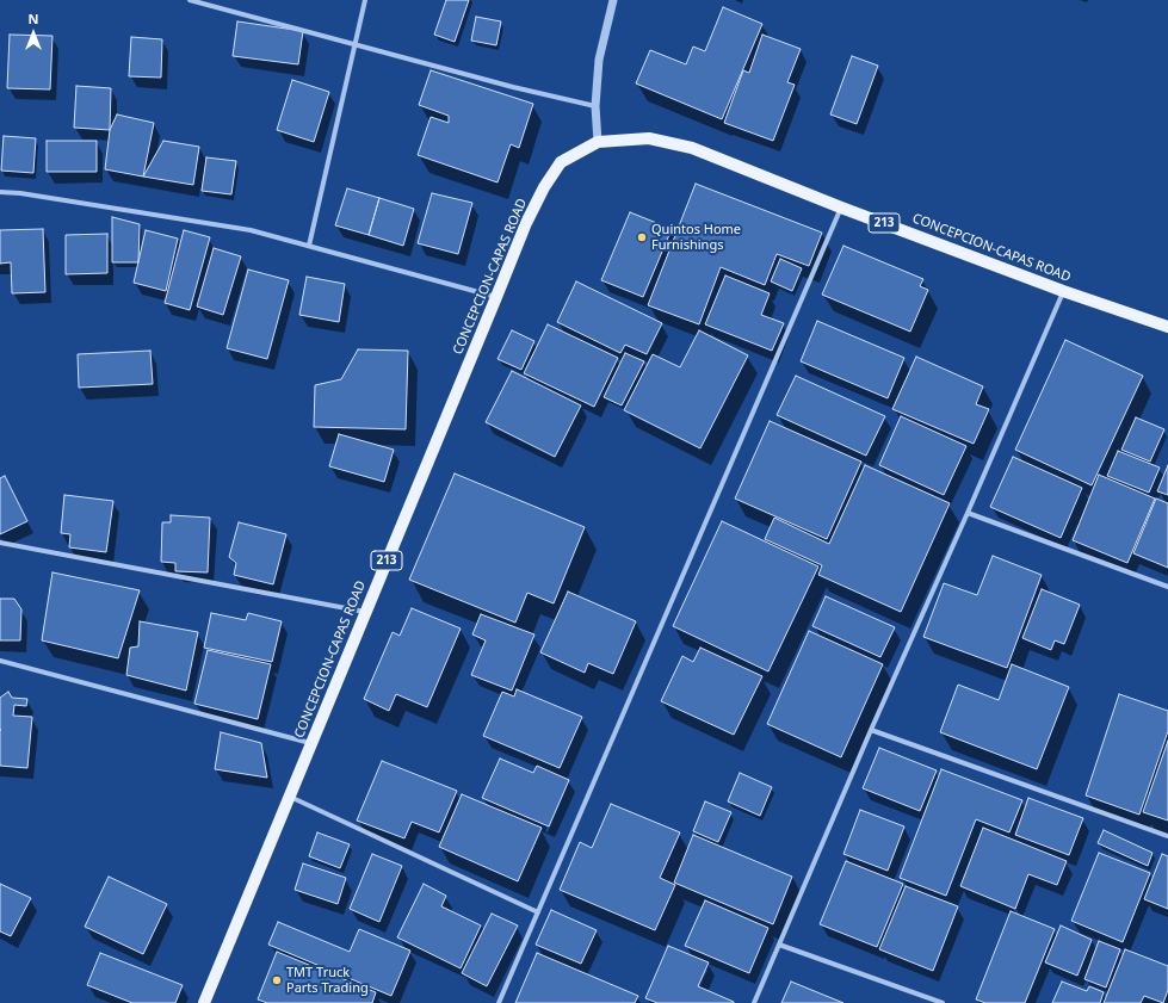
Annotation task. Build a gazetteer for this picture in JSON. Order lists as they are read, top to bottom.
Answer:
{
  "streets": {
    "main road": ["213", "CONCEPCION-CAPAS ROAD"]
  },
  "places": ["Quintos Home Furnishings", "TMT Truck Parts Trading"],
  "north": "top"
}
